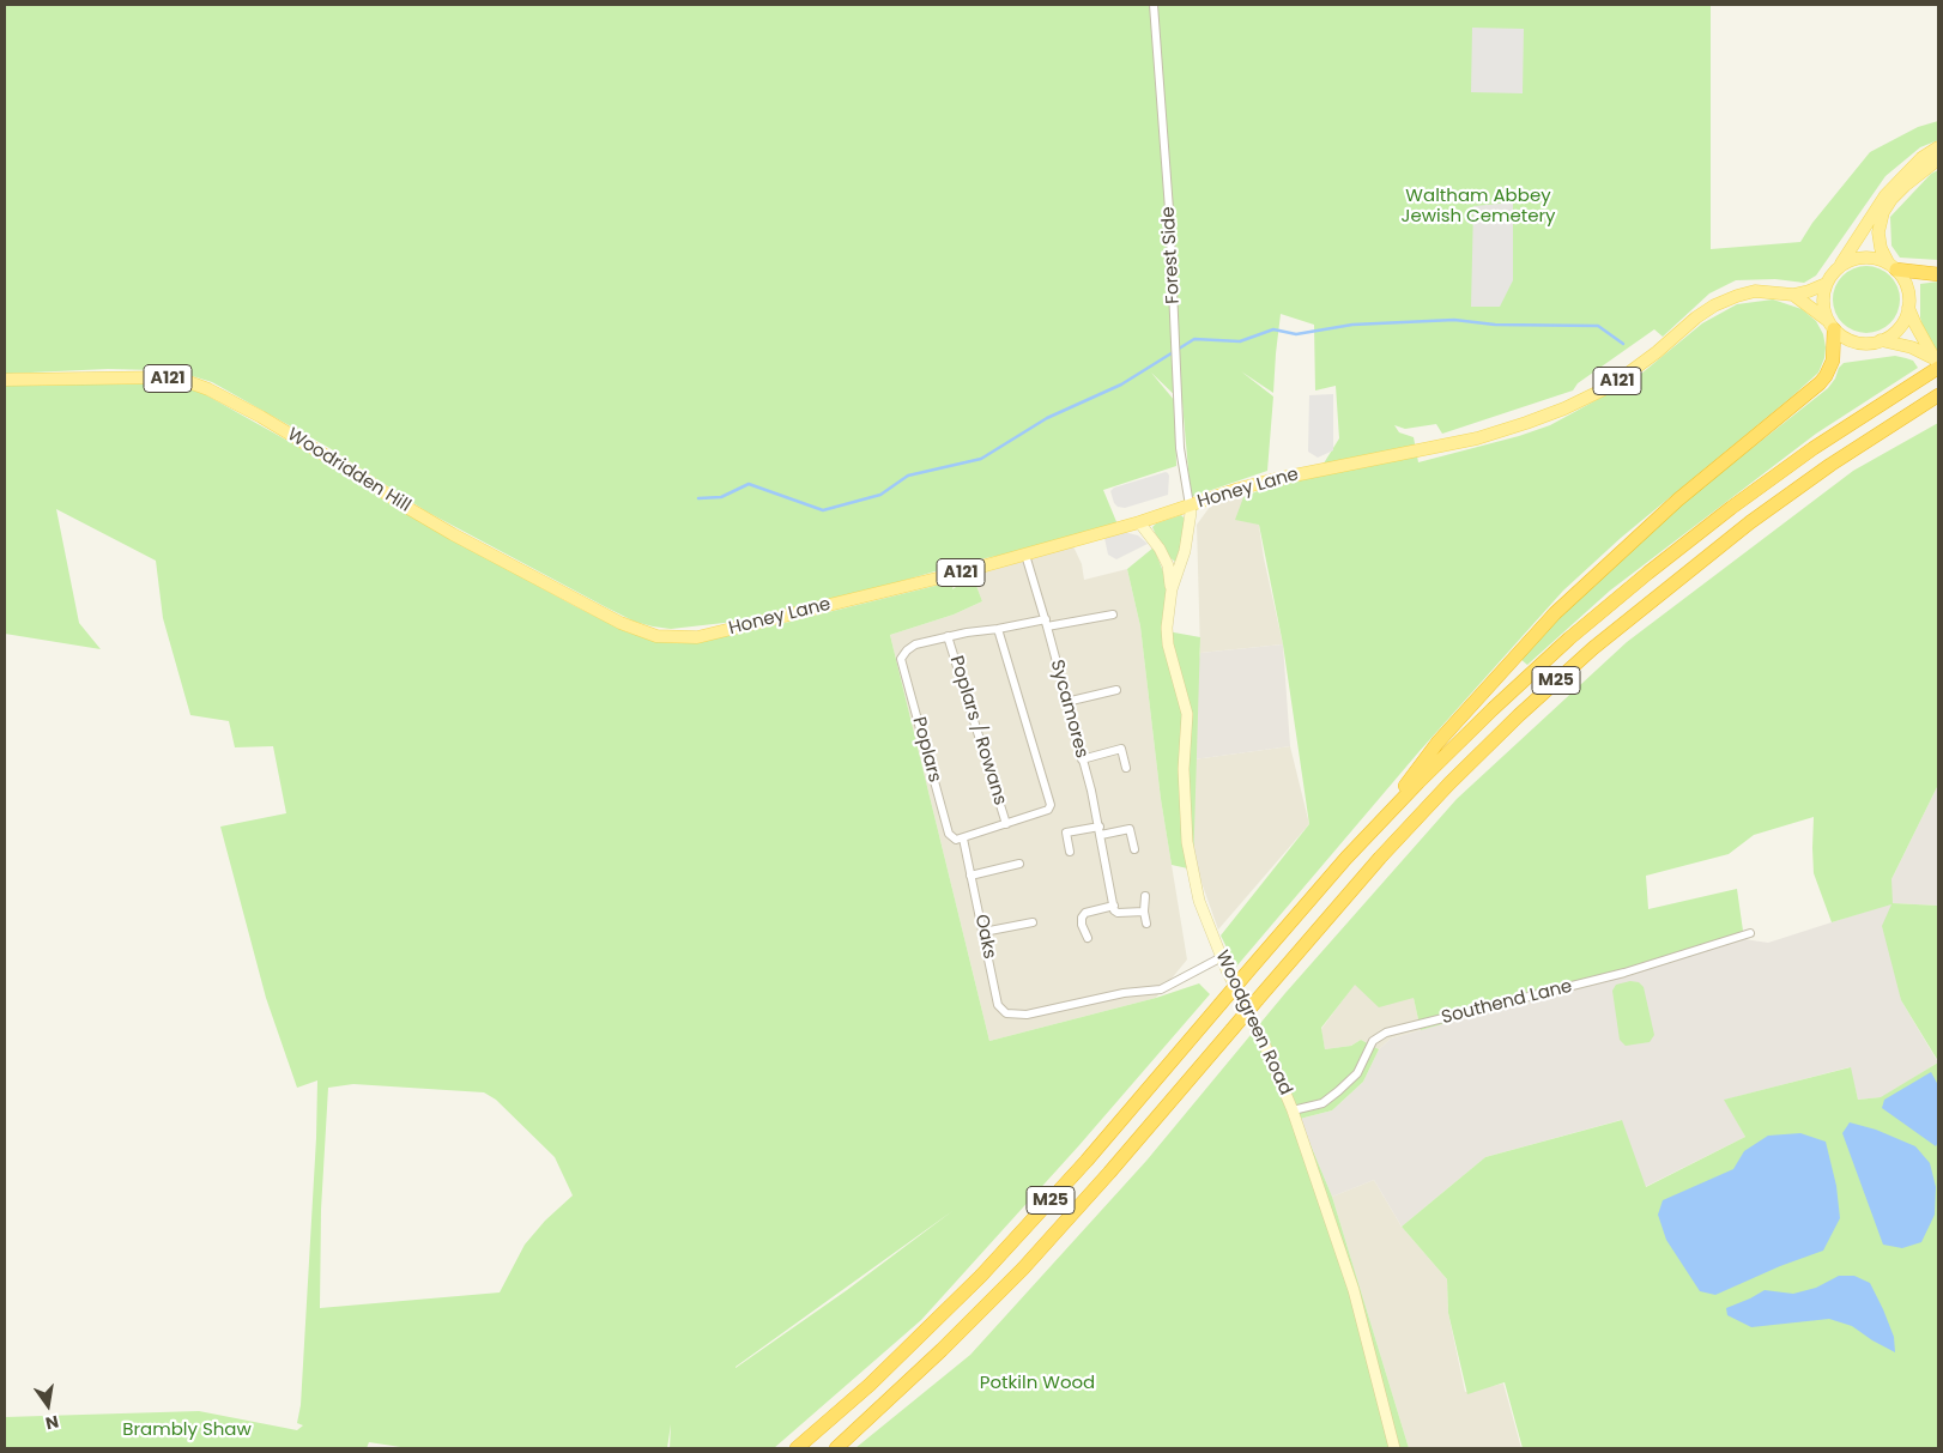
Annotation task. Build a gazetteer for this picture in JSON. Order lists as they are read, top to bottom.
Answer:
{
  "streets": {
    "highway": ["M25"],
    "main road": ["A121", "Woodridden Hill", "Honey Lane"],
    "street": [
      "Forest Side",
      "Sycamores",
      "Poplars / Rowans",
      "Poplars",
      "Oaks",
      "Southend Lane",
      "Woodgreen Road"
    ]
  },
  "crossings": [
    ["Forest Side", "Honey Lane"],
    ["Forest Side", "Woodgreen Road"],
    ["Woodridden Hill", "Honey Lane"],
    ["Honey Lane", "M25"],
    ["Honey Lane", "Sycamores"],
    ["Honey Lane", "Woodgreen Road"],
    ["Poplars / Rowans", "Poplars"],
    ["Poplars", "Oaks"],
    ["Oaks", "Woodgreen Road"],
    ["Southend Lane", "Woodgreen Road"]
  ],
  "parks": ["Waltham Abbey Jewish Cemetery", "Potkiln Wood", "Brambly Shaw"],
  "north": "bottom"
}
